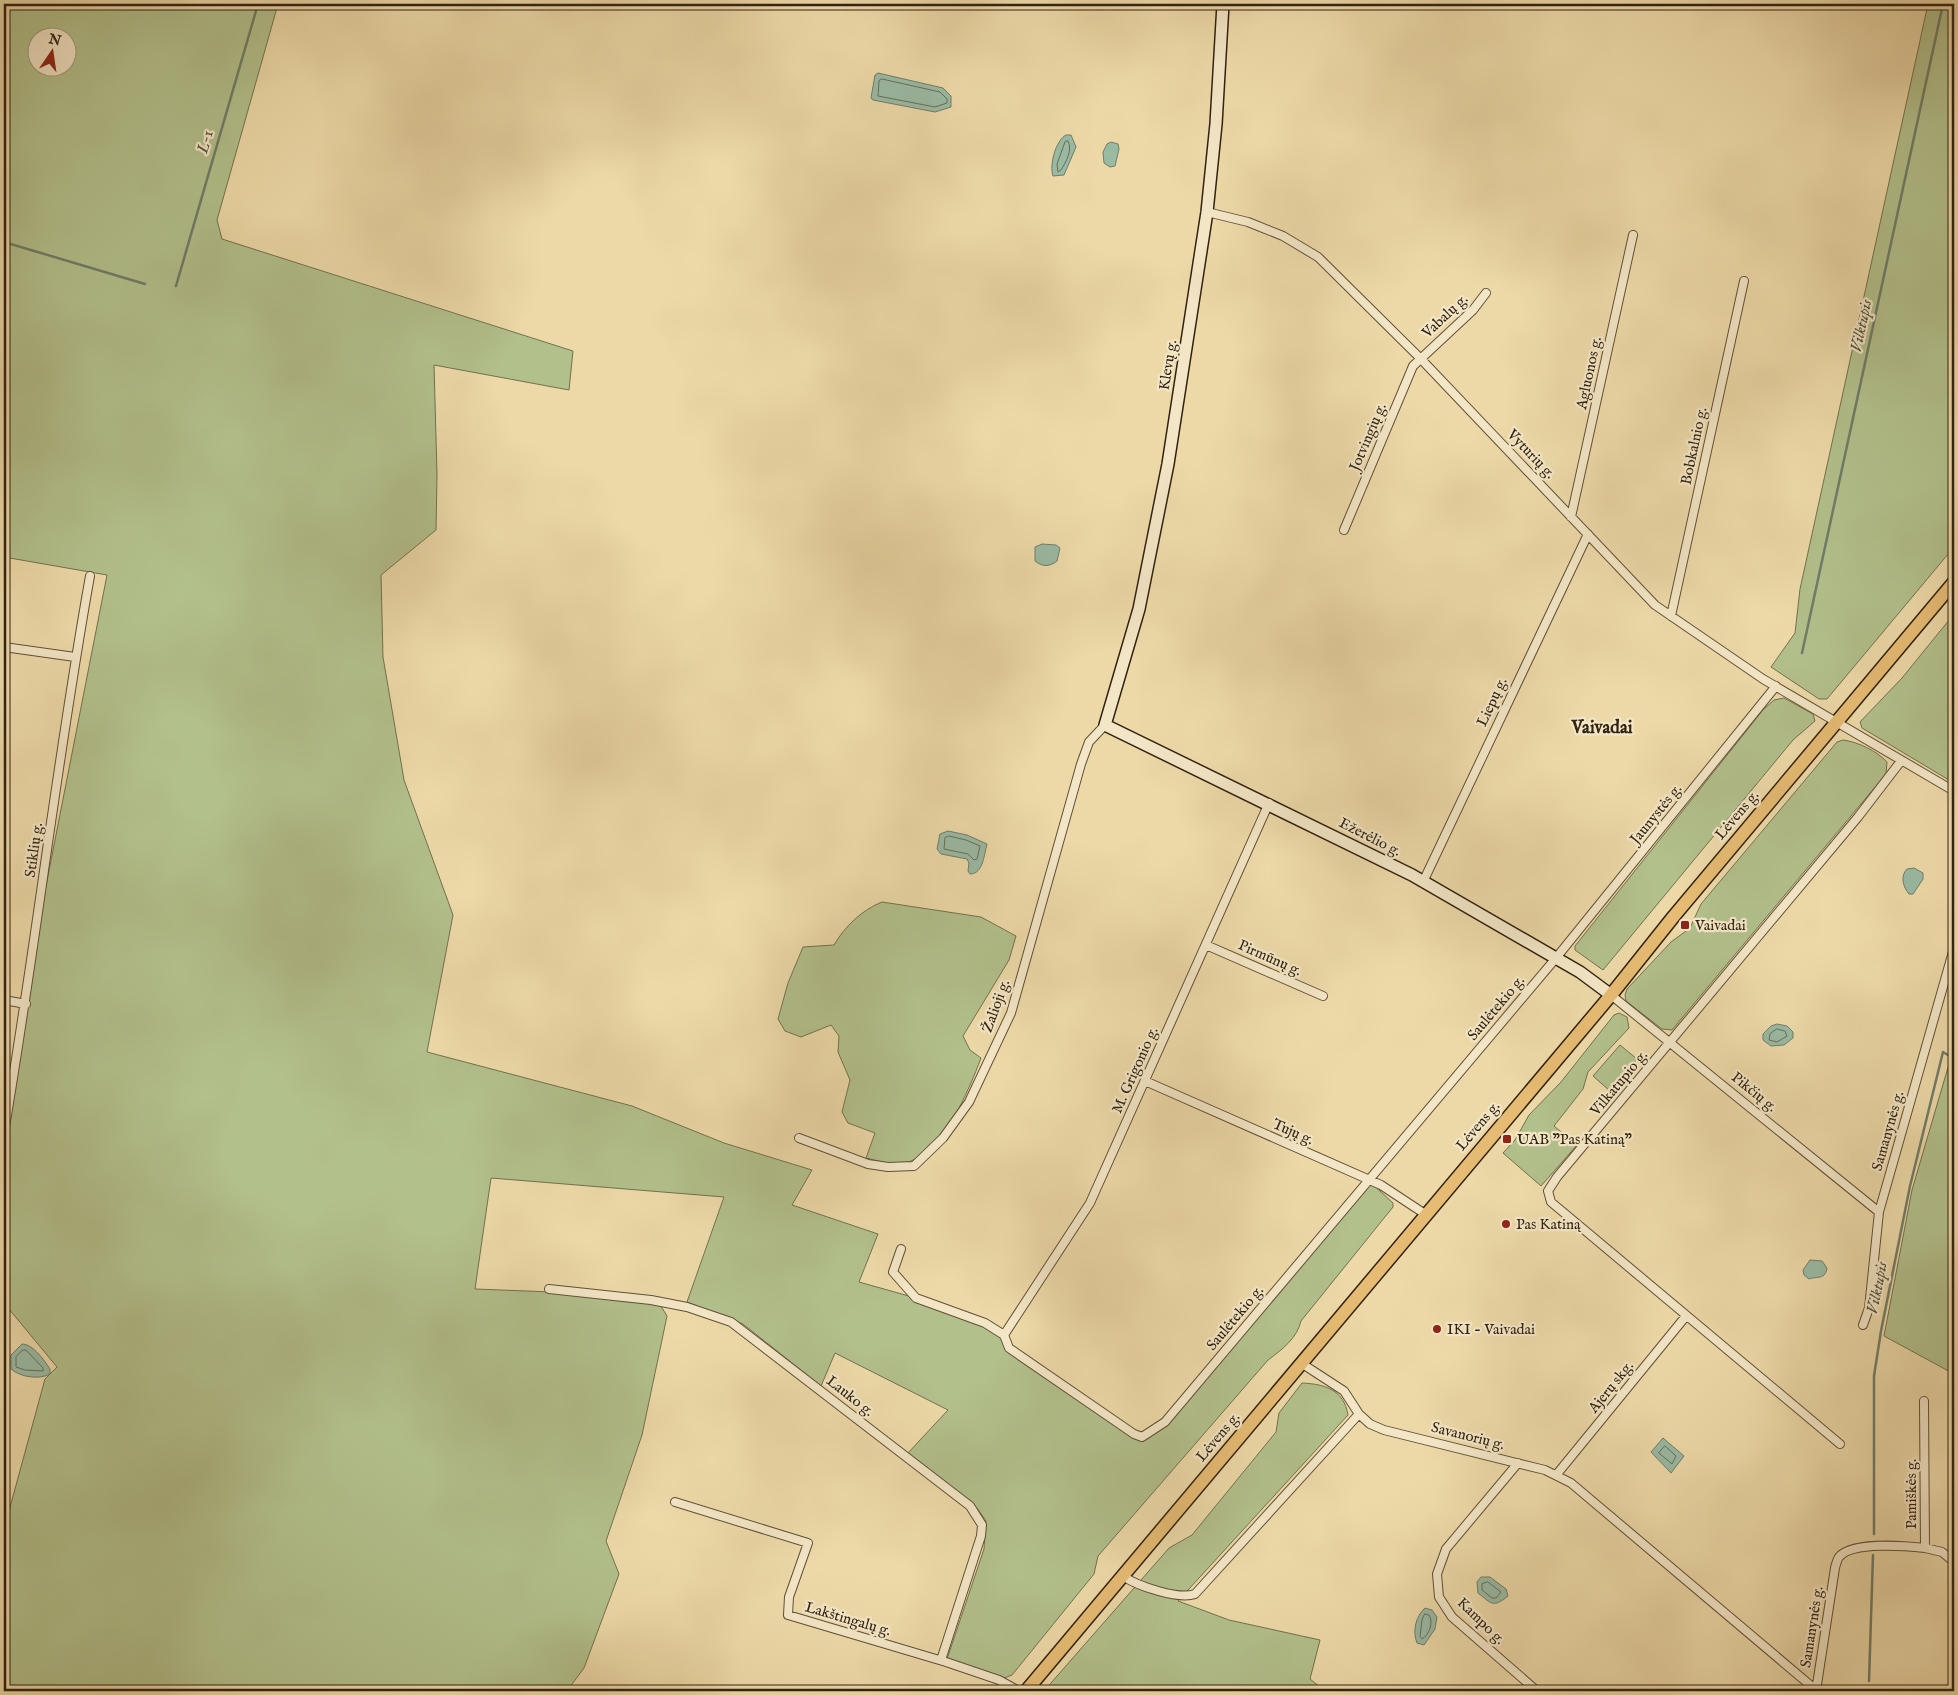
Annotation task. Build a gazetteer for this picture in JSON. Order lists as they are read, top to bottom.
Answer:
{
  "streets": {
    "main road": ["Klevų g.", "Lėvens g.", "Ežerėlio g."],
    "street": [
      "Vabalų g.",
      "Agluonos g.",
      "Jotvingių g.",
      "Bobkalnio g.",
      "Vyturių g.",
      "Liepų g.",
      "Jaunystės g.",
      "Stiklių g.",
      "Pirmūnų g.",
      "Žalioji g.",
      "Saulėtekio g.",
      "M. Grigonio g.",
      "Vilkatupio g.",
      "Pikčių g.",
      "Samanynės g.",
      "Tujų g.",
      "Ajerų skg.",
      "Lauko g.",
      "Savanorių g.",
      "Pamiškės g.",
      "Lakštingalų g.",
      "Kampo g."
    ]
  },
  "crossings": [
    ["Vabalų g.", "Jotvingių g."],
    ["Vabalų g.", "Vyturių g."],
    ["Klevų g.", "Vyturių g."],
    ["Klevų g.", "Ežerėlio g."],
    ["Klevų g.", "Žalioji g."],
    ["Agluonos g.", "Vyturių g."],
    ["Jotvingių g.", "Vyturių g."],
    ["Bobkalnio g.", "Vyturių g."],
    ["Vyturių g.", "Liepų g."],
    ["Vyturių g.", "Jaunystės g."],
    ["Vyturių g.", "Lėvens g."],
    ["Vyturių g.", "Vilkatupio g."],
    ["Liepų g.", "Ežerėlio g."],
    ["Jaunystės g.", "Ežerėlio g."],
    ["Jaunystės g.", "Saulėtekio g."],
    ["Lėvens g.", "Ežerėlio g."],
    ["Lėvens g.", "Pikčių g."],
    ["Lėvens g.", "Tujų g."],
    ["Ežerėlio g.", "Žalioji g."],
    ["Ežerėlio g.", "Saulėtekio g."],
    ["Ežerėlio g.", "M. Grigonio g."],
    ["Ežerėlio g.", "Pikčių g."],
    ["Pirmūnų g.", "M. Grigonio g."],
    ["Saulėtekio g.", "M. Grigonio g."],
    ["Saulėtekio g.", "Tujų g."],
    ["M. Grigonio g.", "Tujų g."],
    ["Vilkatupio g.", "Pikčių g."],
    ["Vilkatupio g.", "Ajerų skg."],
    ["Pikčių g.", "Samanynės g."],
    ["Samanynės g.", "Savanorių g."],
    ["Samanynės g.", "Pamiškės g."],
    ["Ajerų skg.", "Savanorių g."],
    ["Lauko g.", "Lakštingalų g."],
    ["Savanorių g.", "Kampo g."]
  ],
  "districts": ["Vaivadai"],
  "water": ["L-1", "Vilktupis"],
  "places": {
    "transit": ["Vaivadai", "UAB \"Pas Katiną\""],
    "other": ["Pas Katiną", "IKI - Vaivadai"]
  },
  "north": "top"
}
